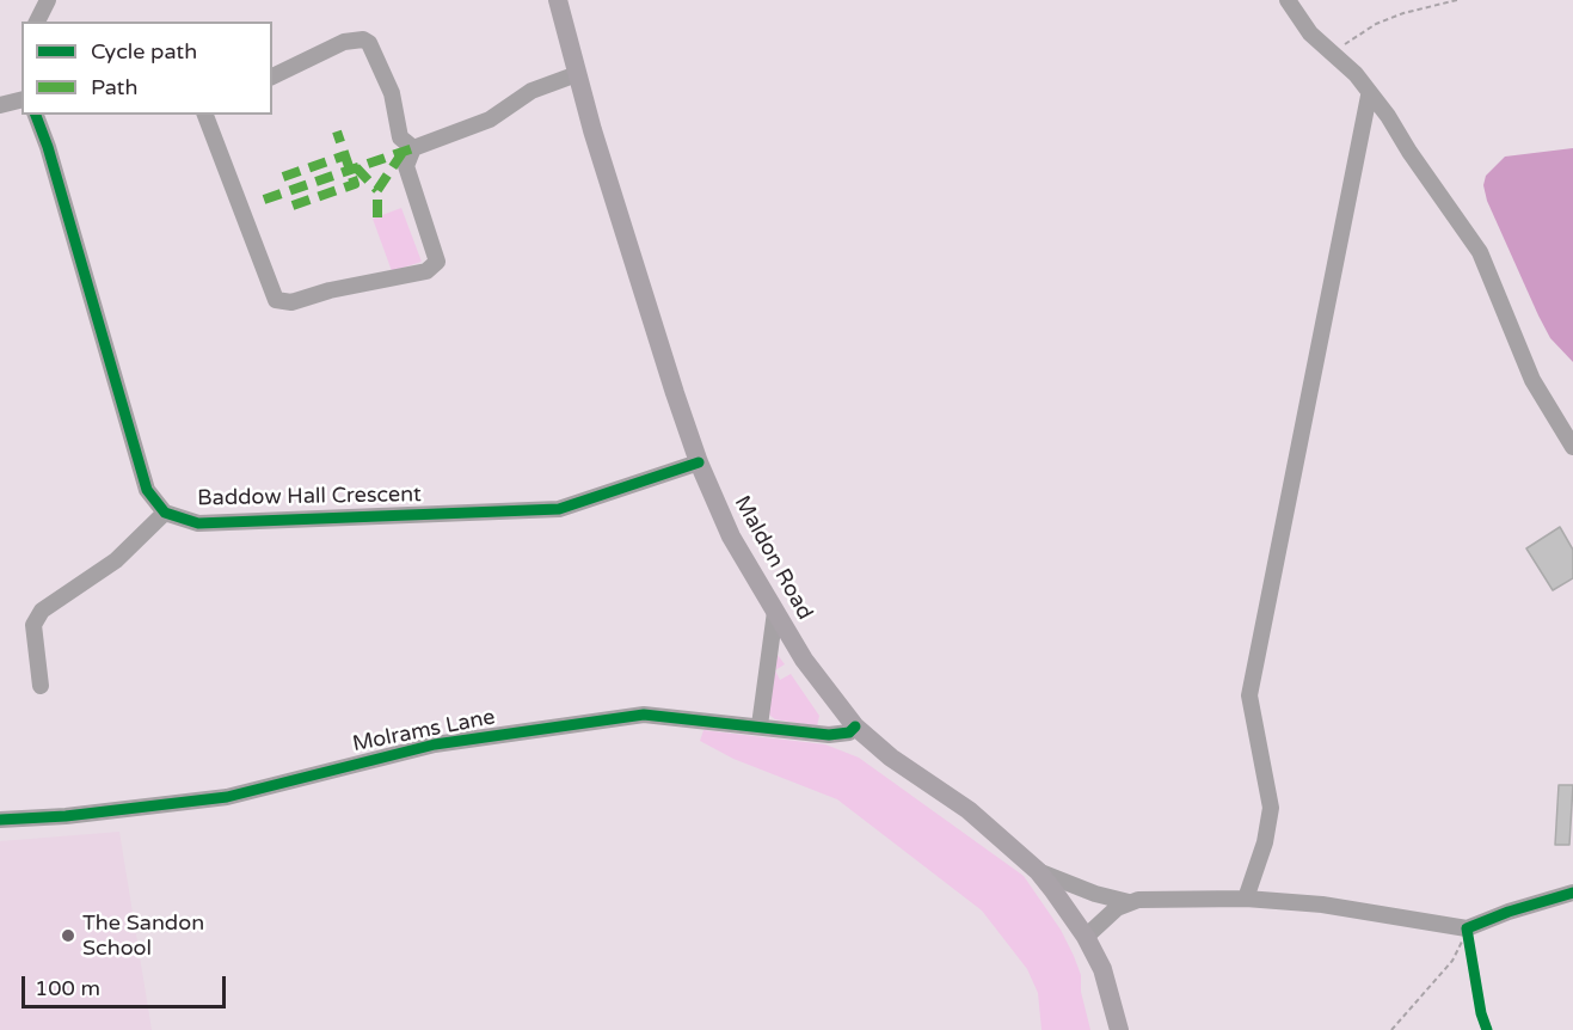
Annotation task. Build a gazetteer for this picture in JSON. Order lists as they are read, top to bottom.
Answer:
{
  "streets": {
    "main road": ["Maldon Road"],
    "street": ["Baddow Hall Crescent", "Molrams Lane"]
  },
  "crossings": [
    ["Baddow Hall Crescent", "Maldon Road"],
    ["Maldon Road", "Molrams Lane"]
  ],
  "places": ["The Sandon School"],
  "legend": ["Cycle path", "Path"],
  "scale_bar": "100 m"
}
